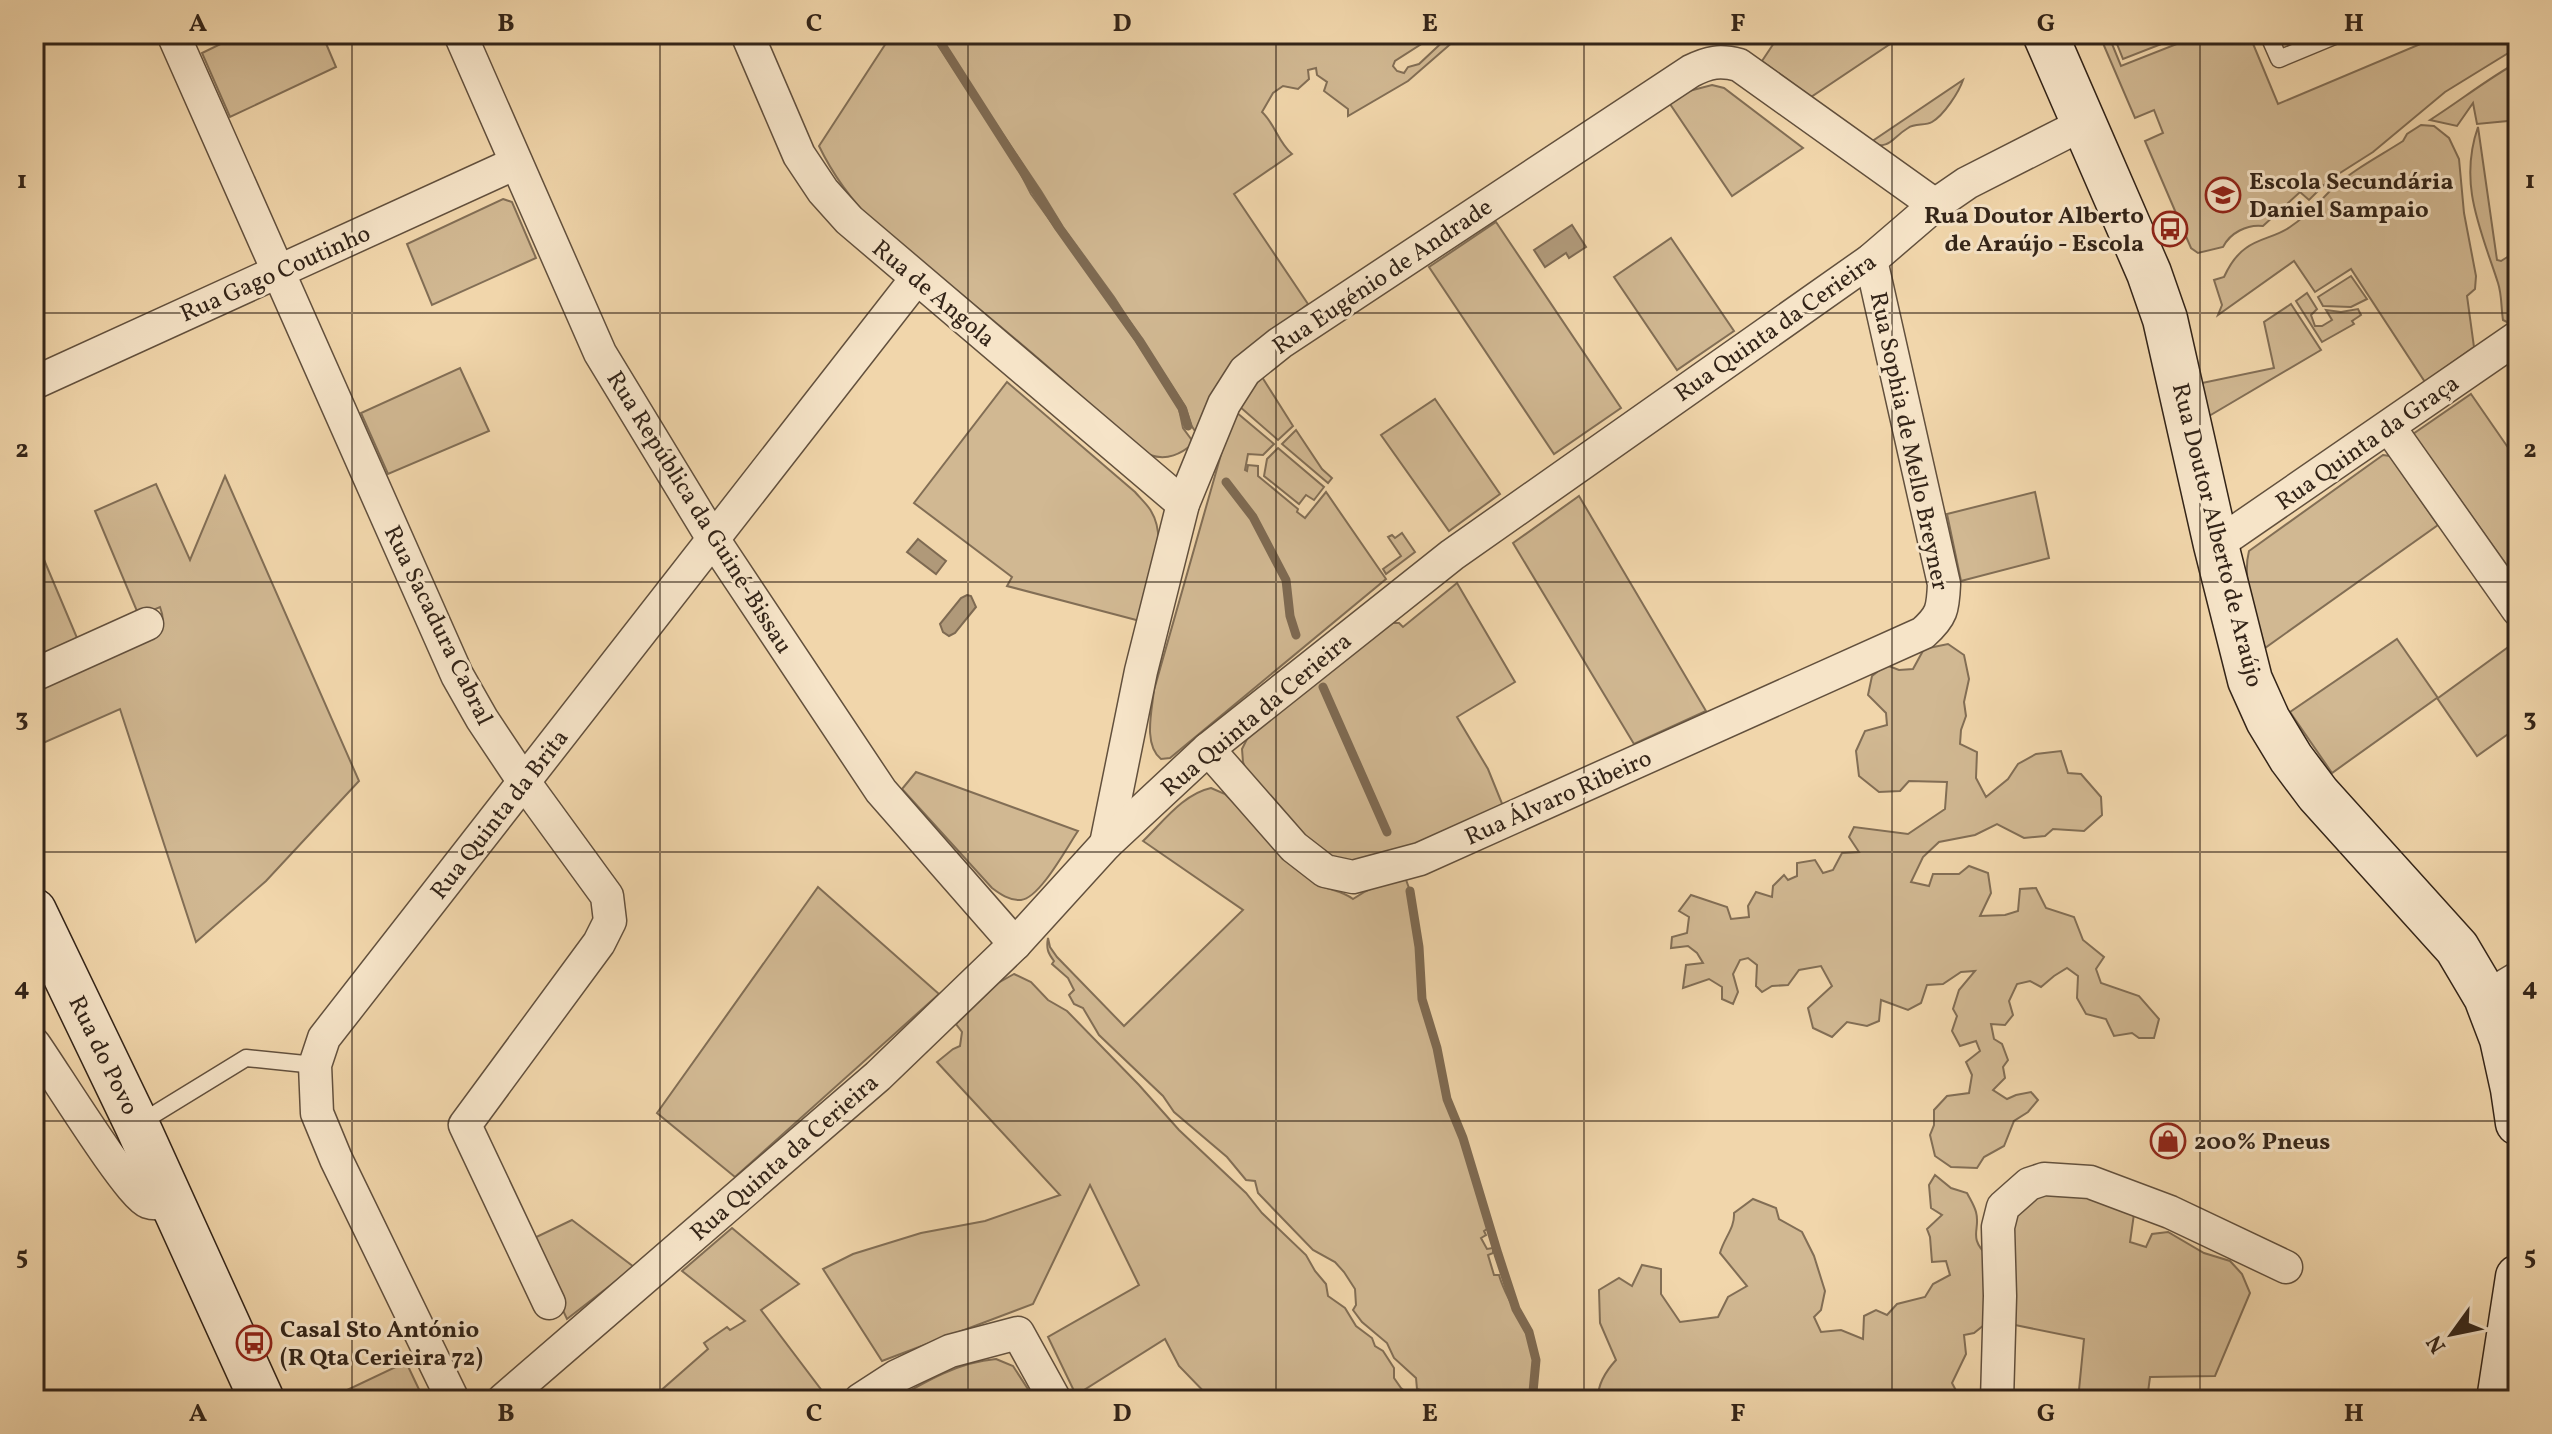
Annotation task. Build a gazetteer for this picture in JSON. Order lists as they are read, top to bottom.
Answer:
{
  "streets": {
    "main road": ["Rua Doutor Alberto de Araújo", "Rua do Povo"],
    "street": [
      "Rua Gago Coutinho",
      "Rua Eugénio de Andrade",
      "Rua de Angola",
      "Rua Quinta da Cerieira",
      "Rua Sophia de Mello Breyner",
      "Rua Quinta da Graça",
      "Rua República da Guiné-Bissau",
      "Rua Sacadura Cabral",
      "Rua Álvaro Ribeiro",
      "Rua Quinta da Brita"
    ]
  },
  "crossings": [
    ["Rua Gago Coutinho", "Rua República da Guiné-Bissau"],
    ["Rua Gago Coutinho", "Rua Sacadura Cabral"],
    ["Rua Eugénio de Andrade", "Rua de Angola"],
    ["Rua Eugénio de Andrade", "Rua Quinta da Cerieira"],
    ["Rua de Angola", "Rua Quinta da Brita"],
    ["Rua Quinta da Cerieira", "Rua Sophia de Mello Breyner"],
    ["Rua Quinta da Cerieira", "Rua República da Guiné-Bissau"],
    ["Rua Quinta da Cerieira", "Rua Doutor Alberto de Araújo"],
    ["Rua Quinta da Cerieira", "Rua Álvaro Ribeiro"],
    ["Rua Sophia de Mello Breyner", "Rua Álvaro Ribeiro"],
    ["Rua Quinta da Graça", "Rua Doutor Alberto de Araújo"],
    ["Rua República da Guiné-Bissau", "Rua Quinta da Brita"],
    ["Rua Sacadura Cabral", "Rua Quinta da Brita"]
  ],
  "places": {
    "school or university": ["Escola Secundária Daniel Sampaio"],
    "bus stop": ["Rua Doutor Alberto de Araújo - Escola", "Casal Sto António (R Qta Cerieira 72)"],
    "shop": ["200% Pneus"]
  },
  "north": "bottom left",
  "grid": {
    "columns": [
      "A",
      "B",
      "C",
      "D",
      "E",
      "F",
      "G",
      "H"
    ],
    "rows": [
      "1",
      "2",
      "3",
      "4",
      "5"
    ]
  }
}
